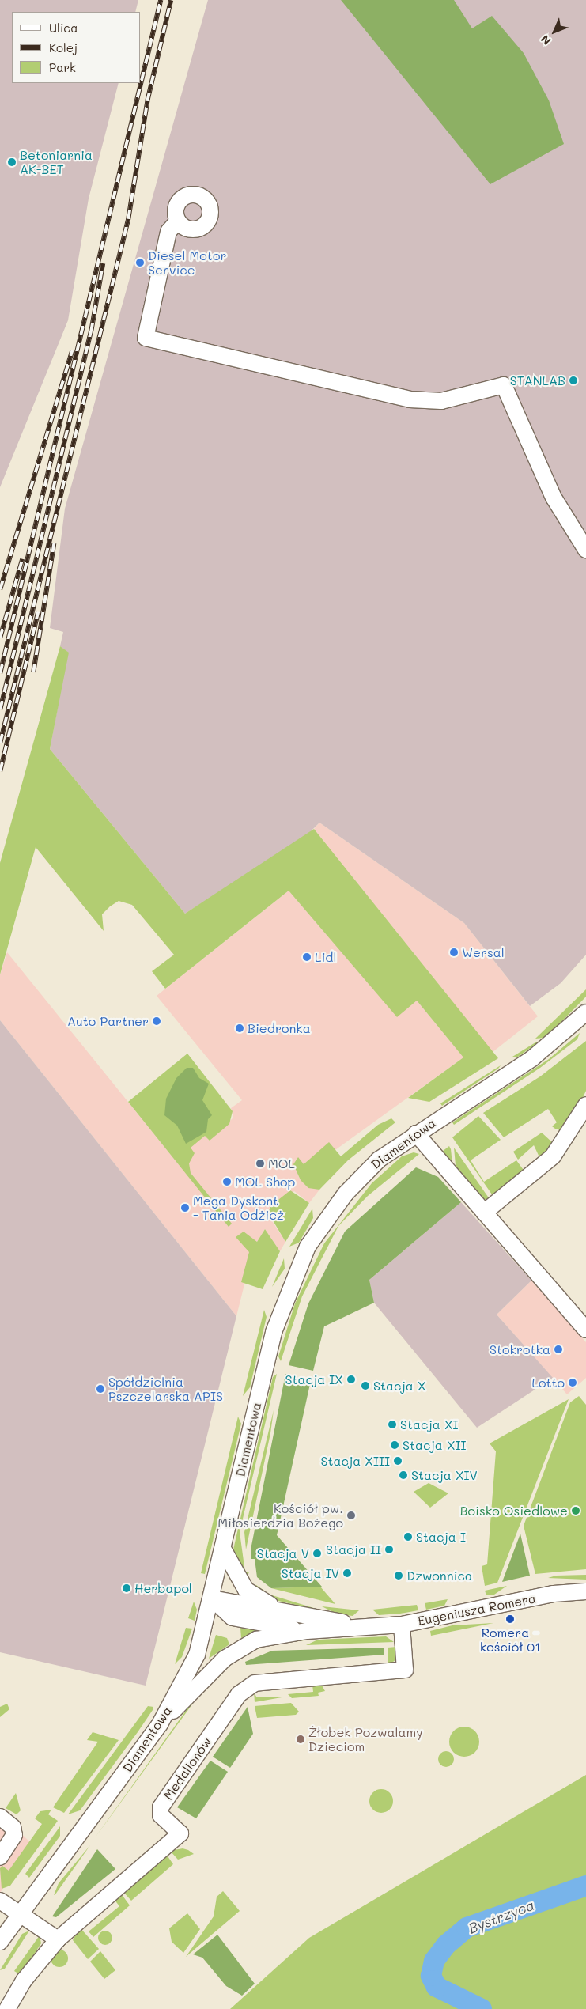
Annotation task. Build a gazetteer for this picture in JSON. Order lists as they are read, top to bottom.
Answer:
{
  "streets": {
    "street": ["Diamentowa", "Eugeniusza Romera", "Medalionów"]
  },
  "crossings": [
    ["Diamentowa", "Eugeniusza Romera"],
    ["Eugeniusza Romera", "Medalionów"]
  ],
  "water": ["Bystrzyca"],
  "places": [
    "Betoniarnia AK-BET",
    "Diesel Motor Service",
    "STANLAB",
    "Wersal",
    "Lidl",
    "Auto Partner",
    "Biedronka",
    "MOL",
    "MOL Shop",
    "Mega Dyskont - Tania Odżież",
    "Stokrotka",
    "Stacja IX",
    "Lotto",
    "Stacja X",
    "Spółdzielnia Pszczelarska APIS",
    "Stacja XI",
    "Stacja XII",
    "Stacja XIII",
    "Stacja XIV",
    "Boisko Osiedlowe",
    "Kościół pw. Miłosierdzia Bożego",
    "Stacja I",
    "Stacja II",
    "Stacja V",
    "Stacja IV",
    "Dzwonnica",
    "Herbapol",
    "Romera - kościół 01",
    "Żłobek Pozwalamy Dzieciom"
  ],
  "legend": ["Ulica", "Kolej", "Park"],
  "north": "bottom left"
}
